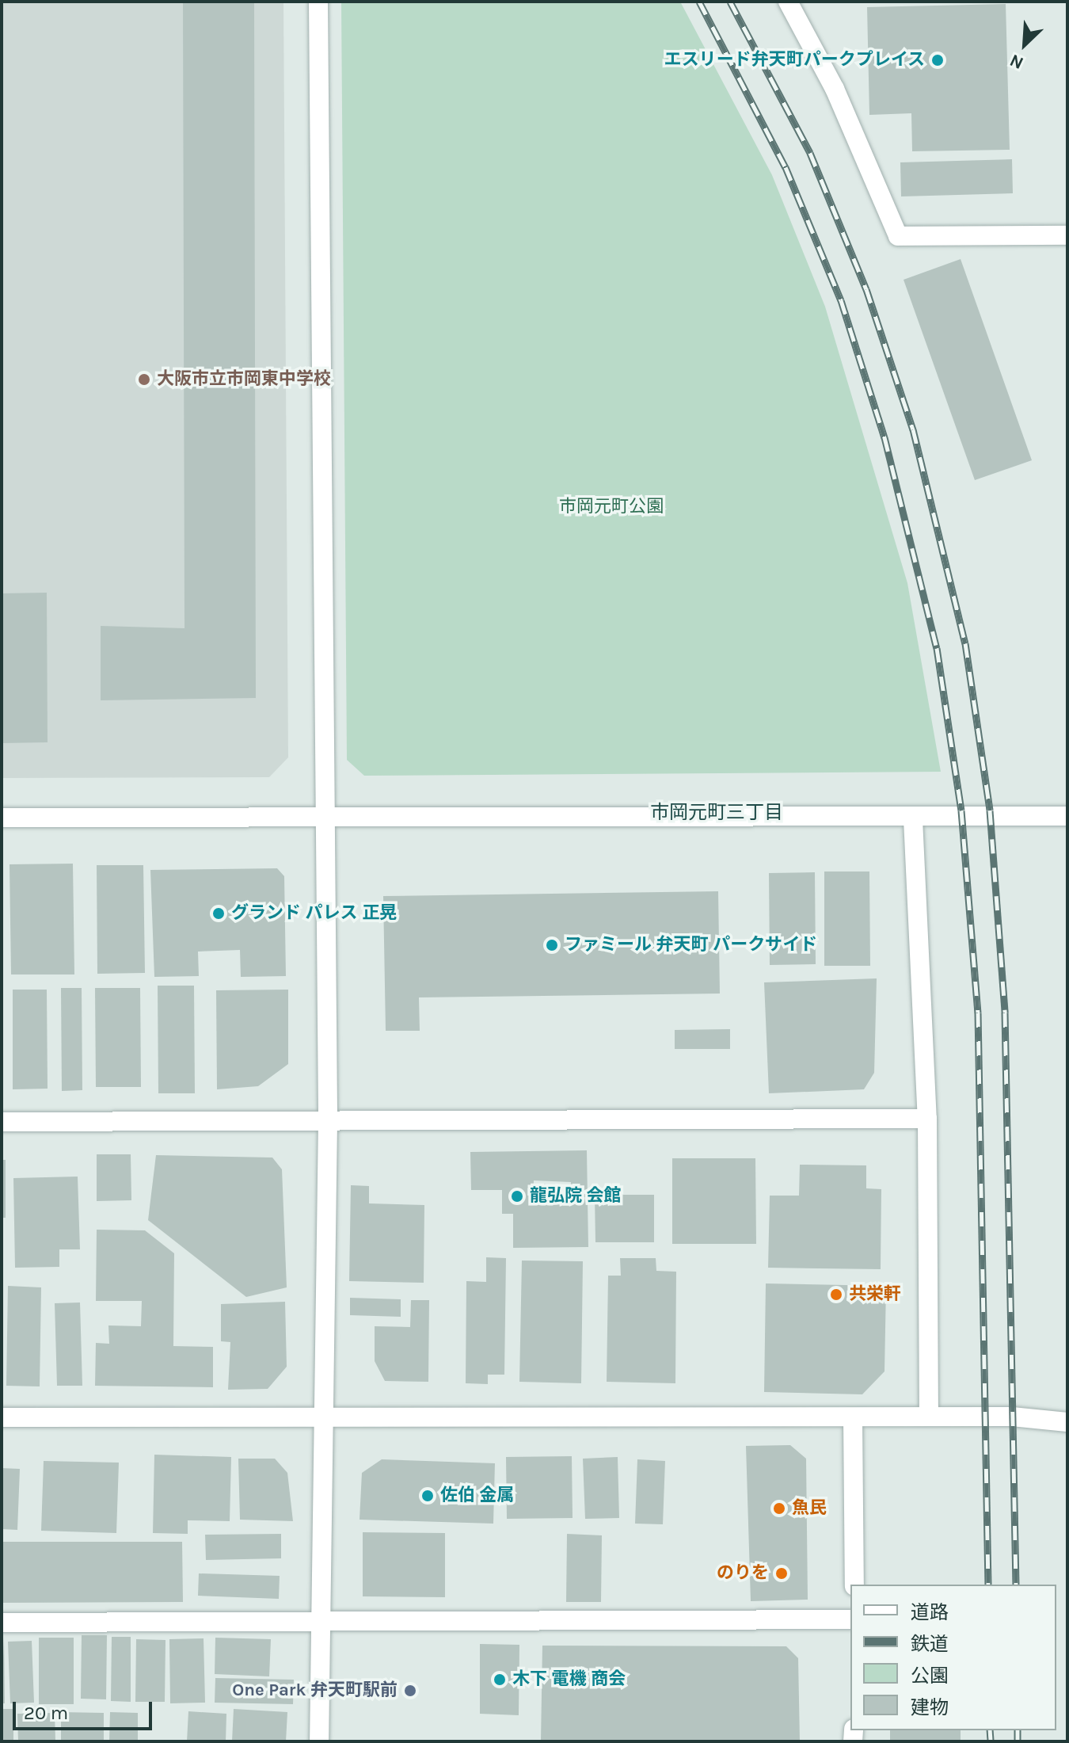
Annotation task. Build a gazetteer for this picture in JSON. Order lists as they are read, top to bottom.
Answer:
{
  "districts": ["市岡元町三丁目"],
  "parks": ["市岡元町公園"],
  "places": [
    "エスリード弁天町パークプレイス",
    "大阪市立市岡東中学校",
    "グランド パレス 正晃",
    "ファミール 弁天町 パークサイド",
    "龍弘院 会館",
    "共栄軒",
    "佐伯 金属",
    "魚民",
    "のりを",
    "木下 電機 商会",
    "One Park 弁天町駅前"
  ],
  "legend": [
    "道路",
    "鉄道",
    "公園",
    "建物"
  ],
  "scale_bar": "20 m",
  "north": "bottom left"
}
